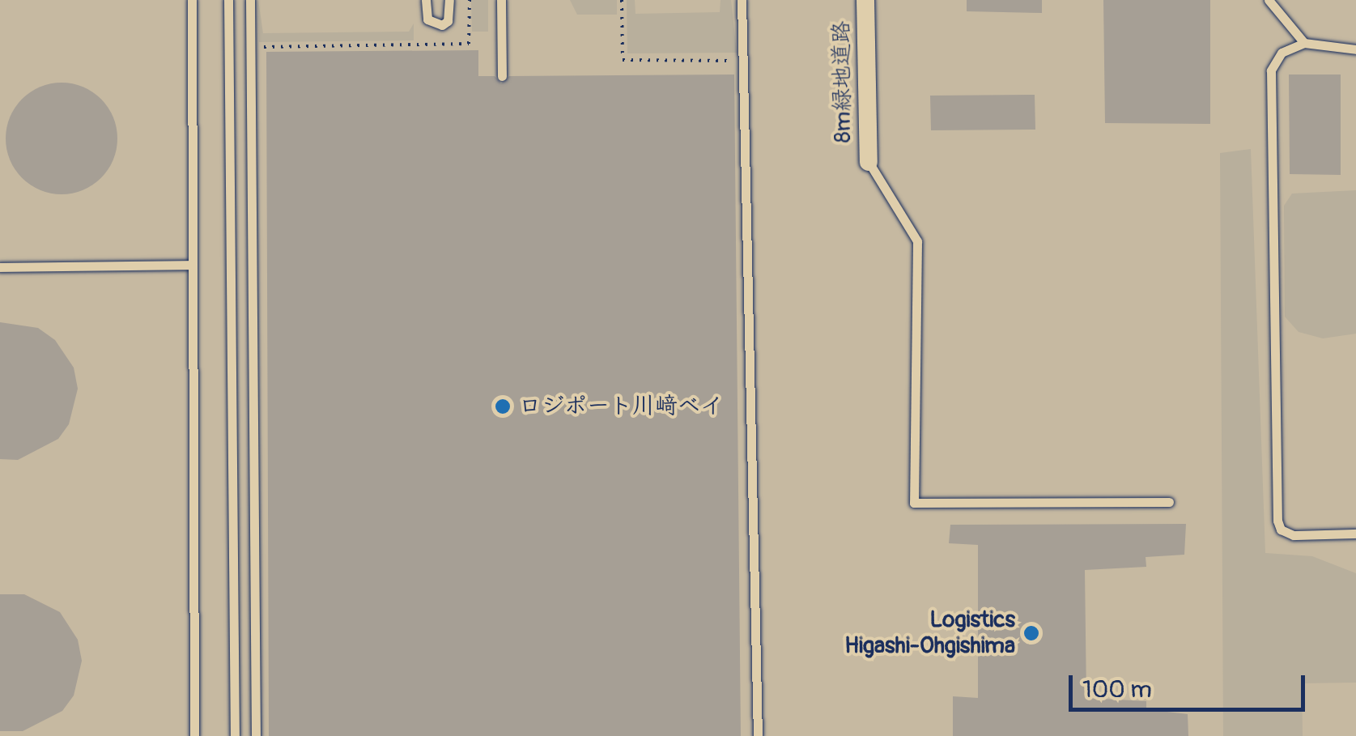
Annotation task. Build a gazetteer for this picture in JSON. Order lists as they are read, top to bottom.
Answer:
{
  "streets": {
    "street": ["8m緑地道路"]
  },
  "places": ["ロジポート川﨑ベイ", "Logistics Higashi-Ohgishima"],
  "scale_bar": "100 m"
}
